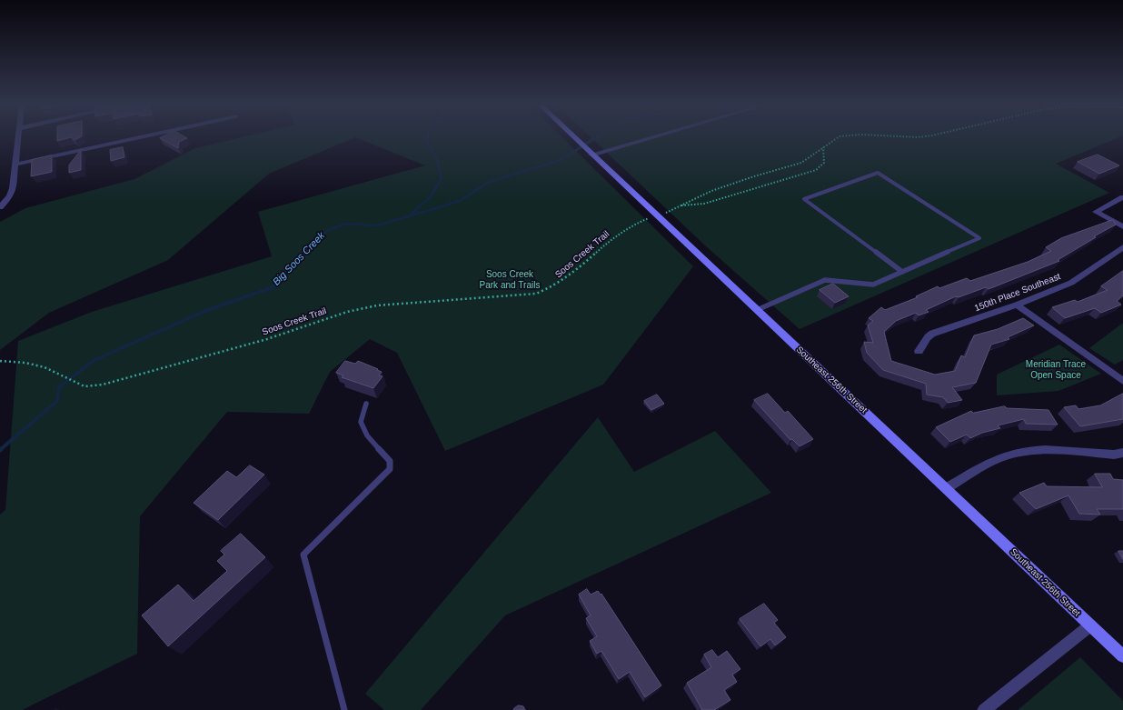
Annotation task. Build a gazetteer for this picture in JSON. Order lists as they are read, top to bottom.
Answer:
{
  "streets": {
    "main road": ["Southeast 256th Street"],
    "street": ["150th Place Southeast"],
    "path": ["Soos Creek Trail"]
  },
  "crossings": [
    ["Soos Creek Trail", "Southeast 256th Street"]
  ],
  "water": ["Big Soos Creek"],
  "parks": ["Soos Creek Park and Trails", "Meridian Trace Open Space"]
}
